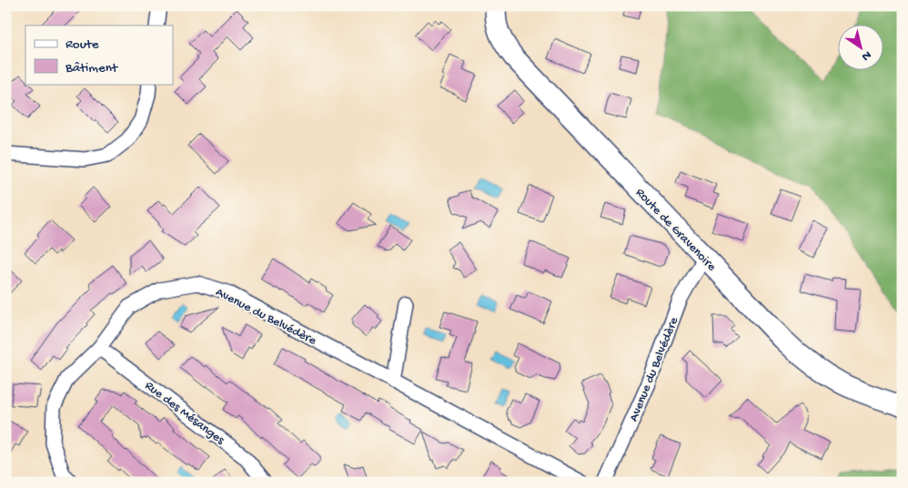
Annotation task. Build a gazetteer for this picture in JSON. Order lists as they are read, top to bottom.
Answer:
{
  "streets": {
    "street": ["Route de Gravenoire", "Avenue du Belvédère", "Rue des Mésanges"]
  },
  "crossings": [
    ["Route de Gravenoire", "Avenue du Belvédère"],
    ["Avenue du Belvédère", "Rue des Mésanges"]
  ],
  "legend": ["Route", "Bâtiment"],
  "north": "bottom right"
}
